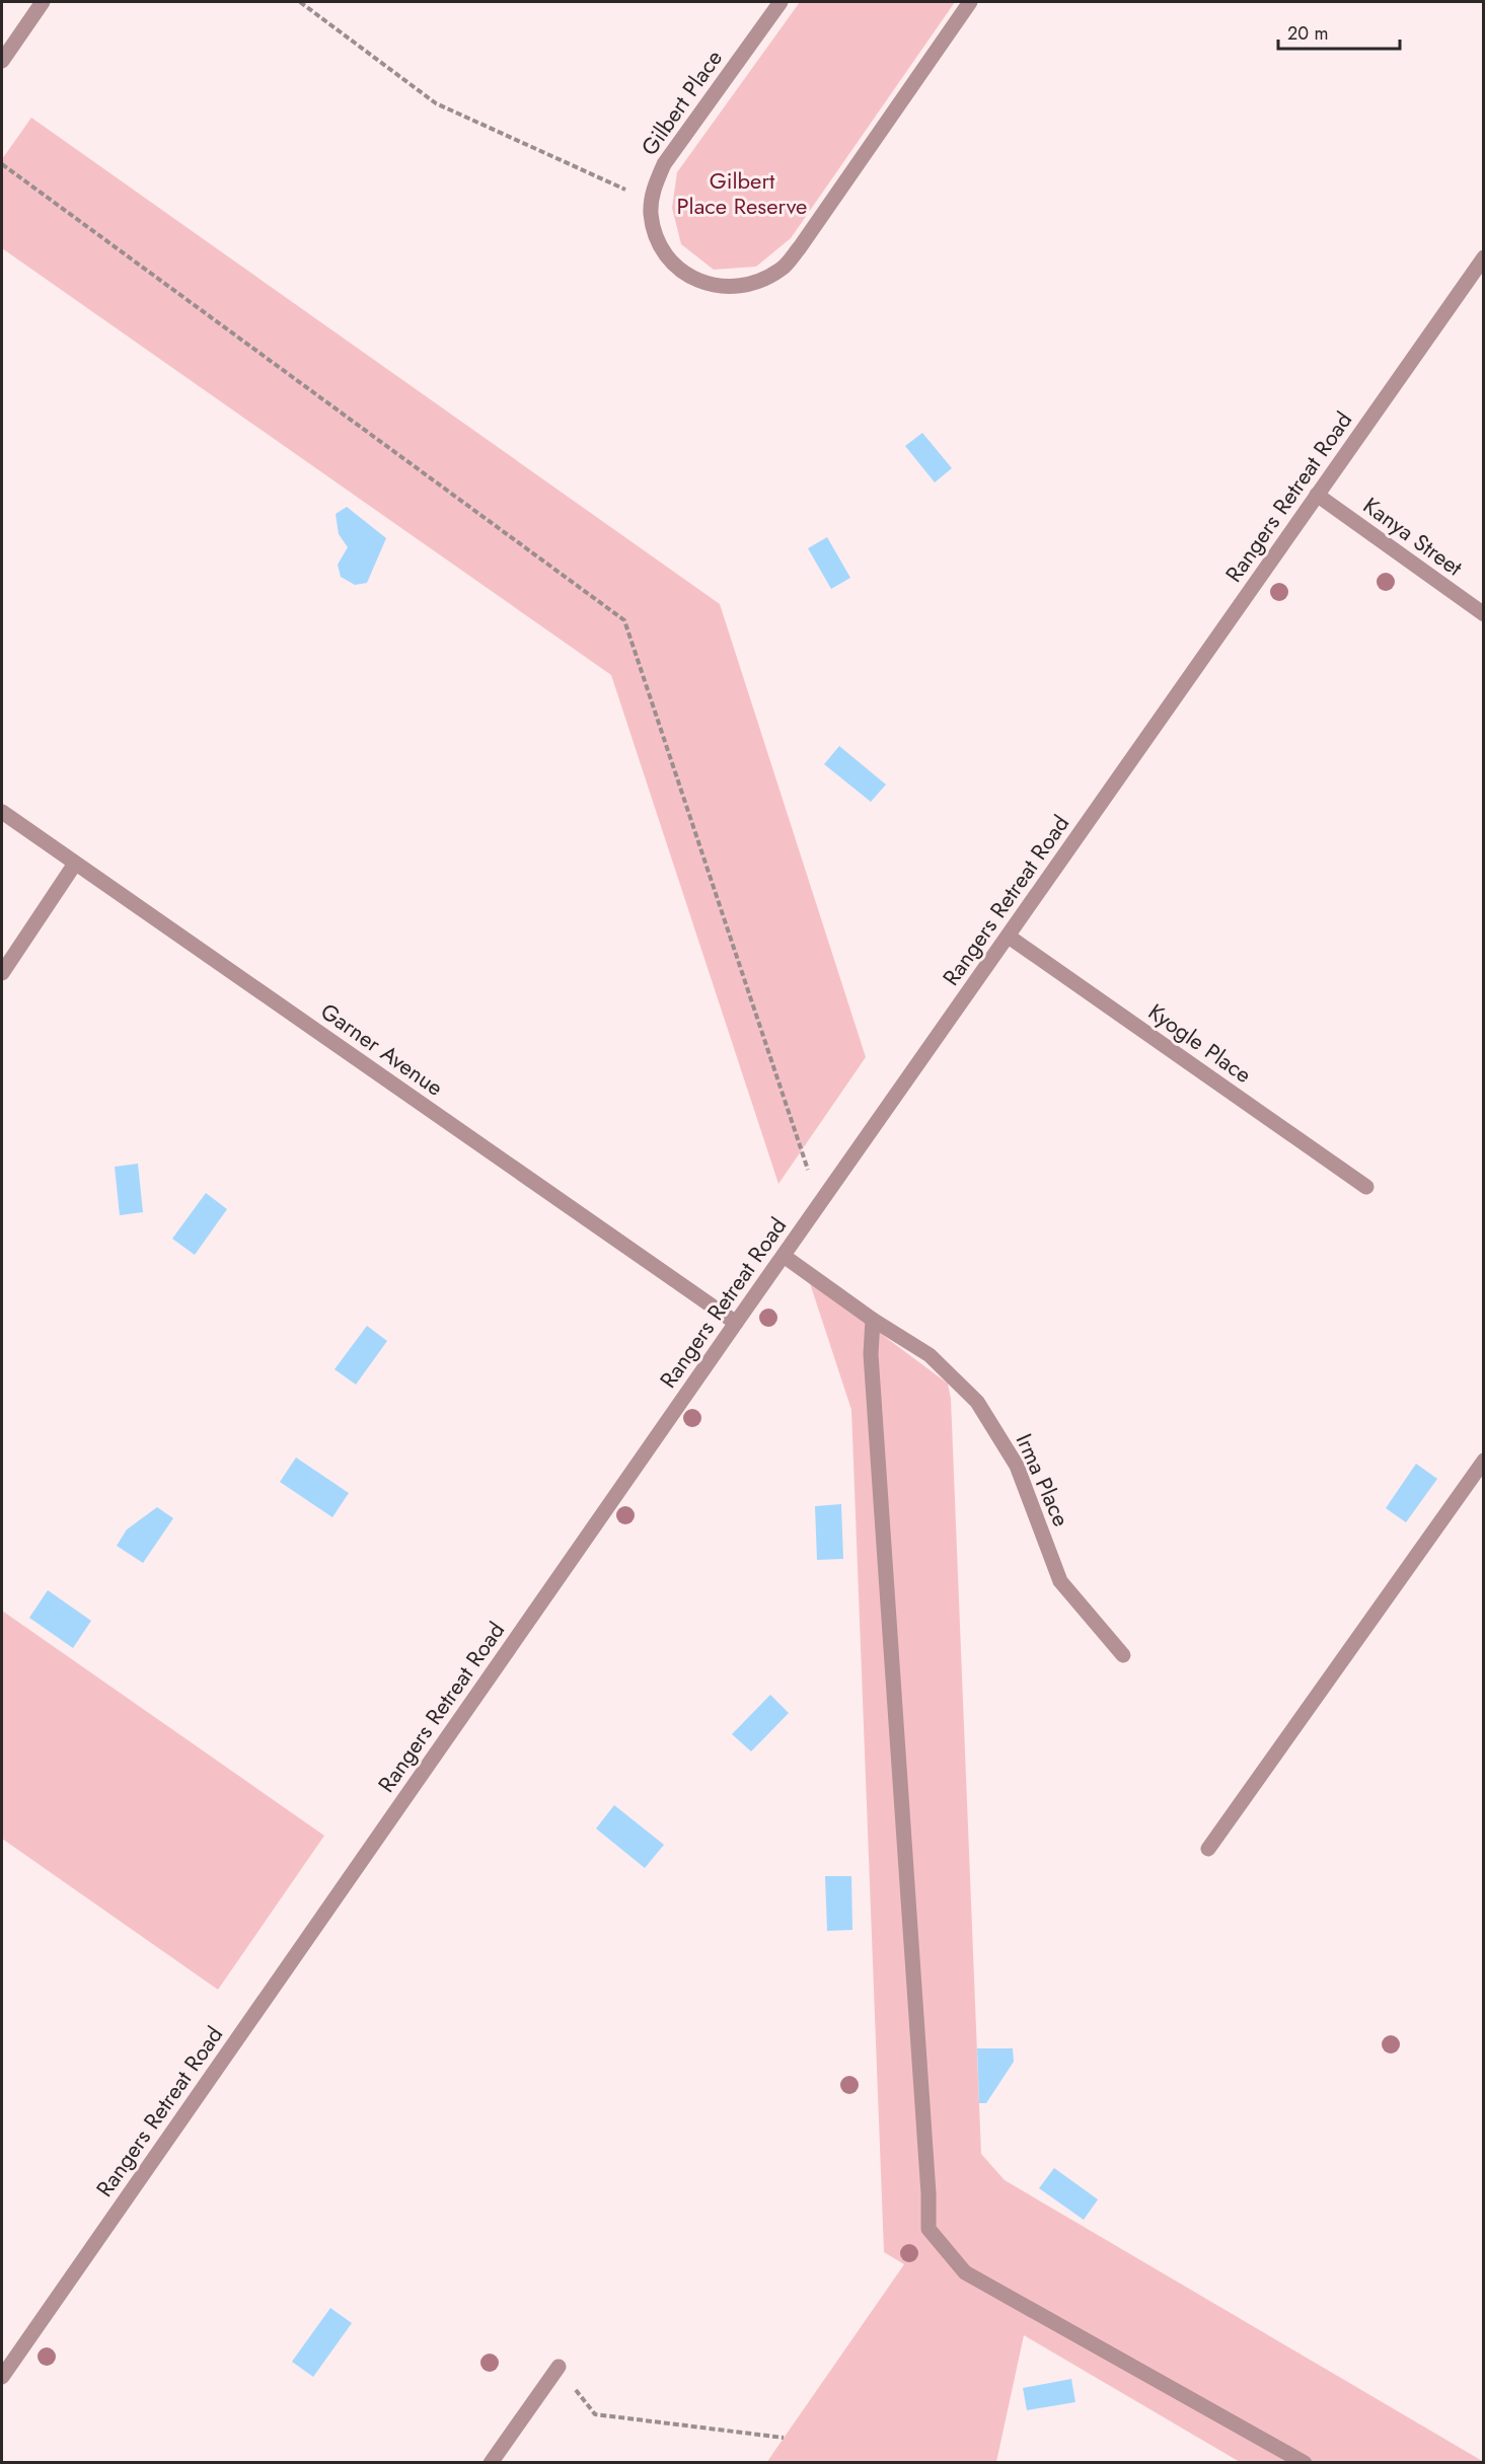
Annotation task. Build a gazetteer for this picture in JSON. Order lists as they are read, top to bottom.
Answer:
{
  "streets": {
    "street": [
      "Gilbert Place",
      "Rangers Retreat Road",
      "Kanya Street",
      "Kyogle Place",
      "Garner Avenue",
      "Irma Place"
    ]
  },
  "crossings": [
    ["Rangers Retreat Road", "Kanya Street"],
    ["Rangers Retreat Road", "Kyogle Place"],
    ["Rangers Retreat Road", "Garner Avenue"],
    ["Rangers Retreat Road", "Irma Place"]
  ],
  "parks": ["Gilbert Place Reserve"],
  "scale_bar": "20 m"
}
